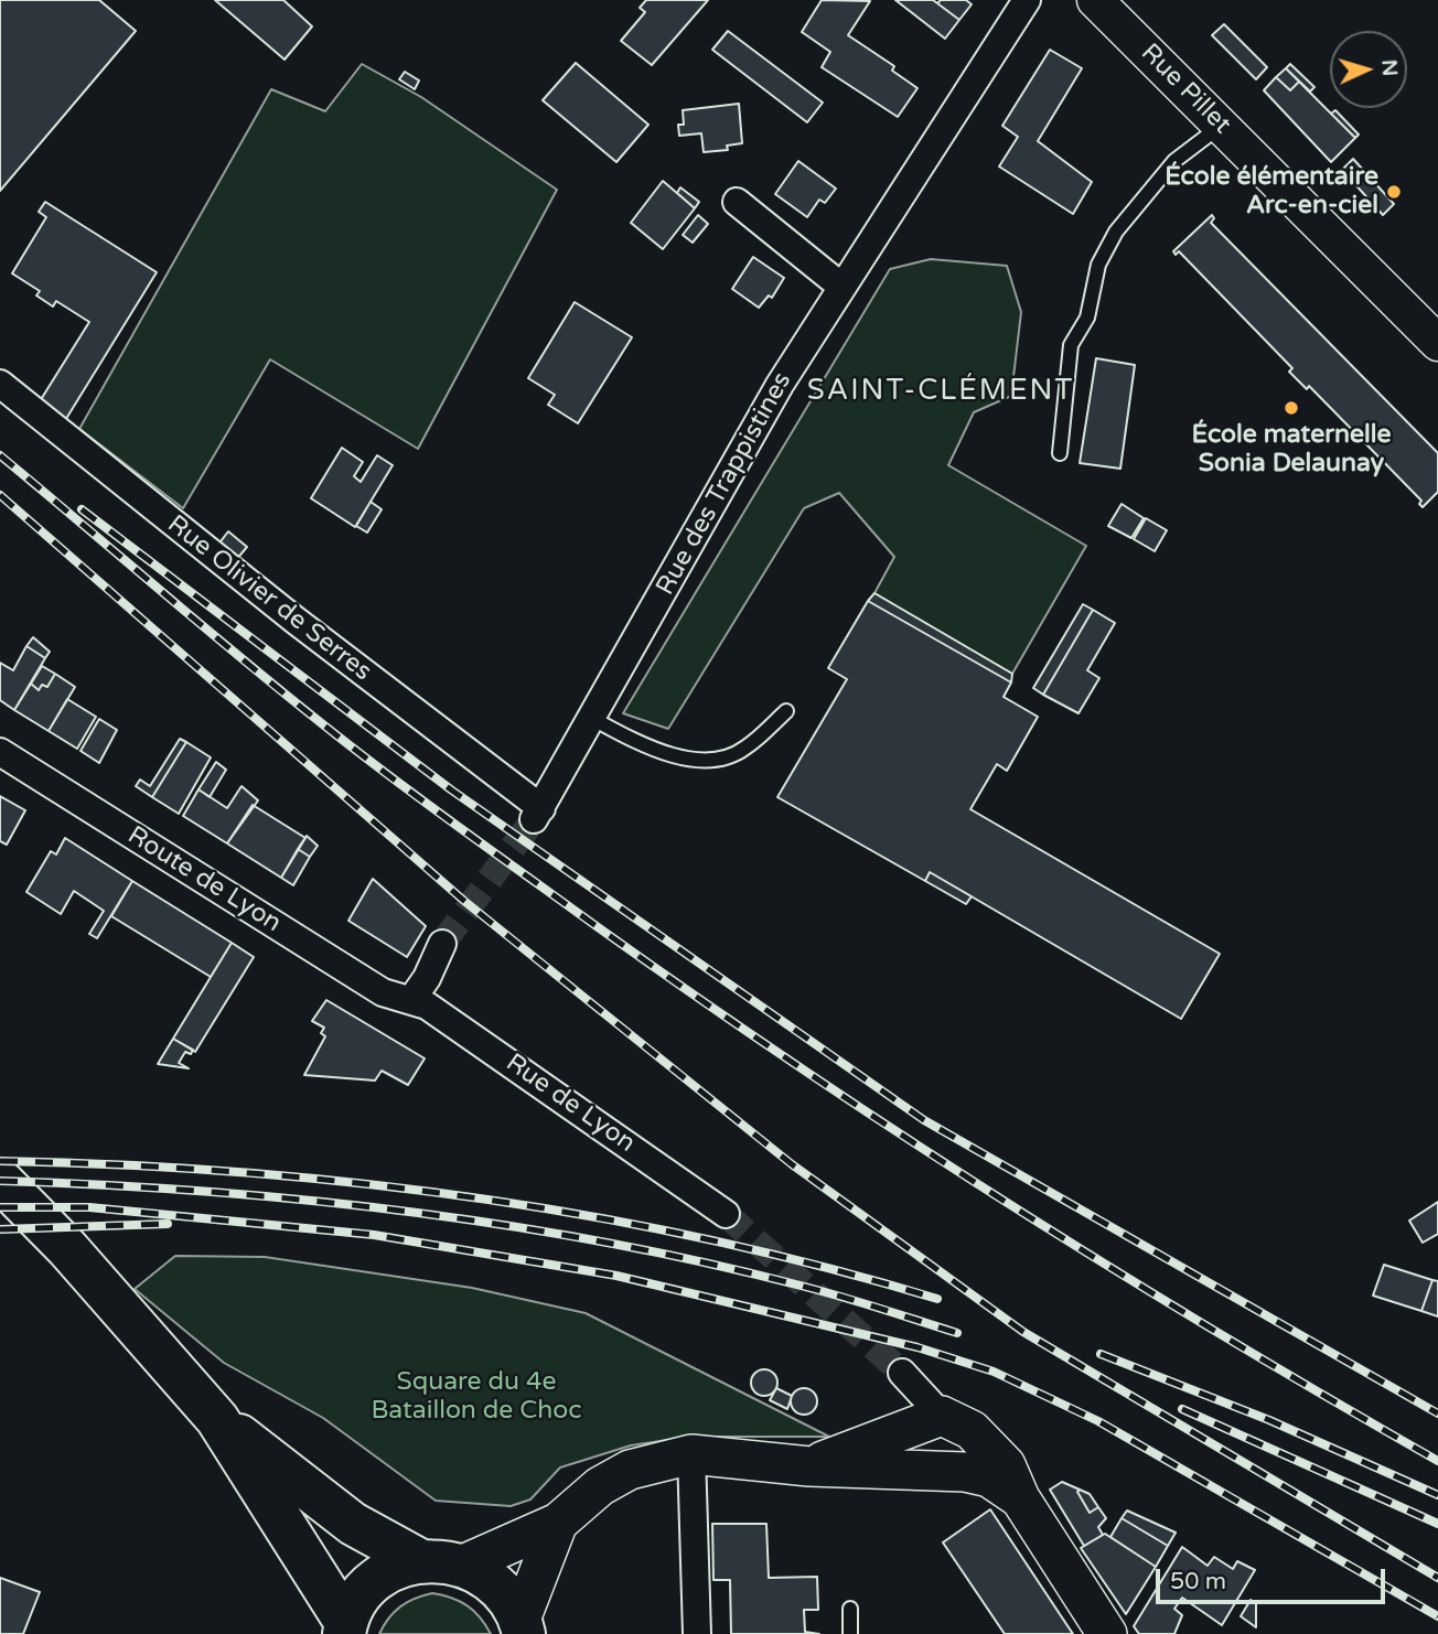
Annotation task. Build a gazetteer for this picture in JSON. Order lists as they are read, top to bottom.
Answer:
{
  "streets": {
    "street": [
      "Rue Pillet",
      "Rue des Trappistines",
      "Rue Olivier de Serres",
      "Route de Lyon",
      "Rue de Lyon"
    ]
  },
  "crossings": [
    ["Rue des Trappistines", "Rue Olivier de Serres"],
    ["Route de Lyon", "Rue de Lyon"]
  ],
  "districts": ["SAINT-CLÉMENT"],
  "parks": ["Square du 4e Bataillon de Choc"],
  "places": ["École élémentaire Arc-en-ciel", "École maternelle Sonia Delaunay"],
  "scale_bar": "50 m",
  "north": "right"
}
